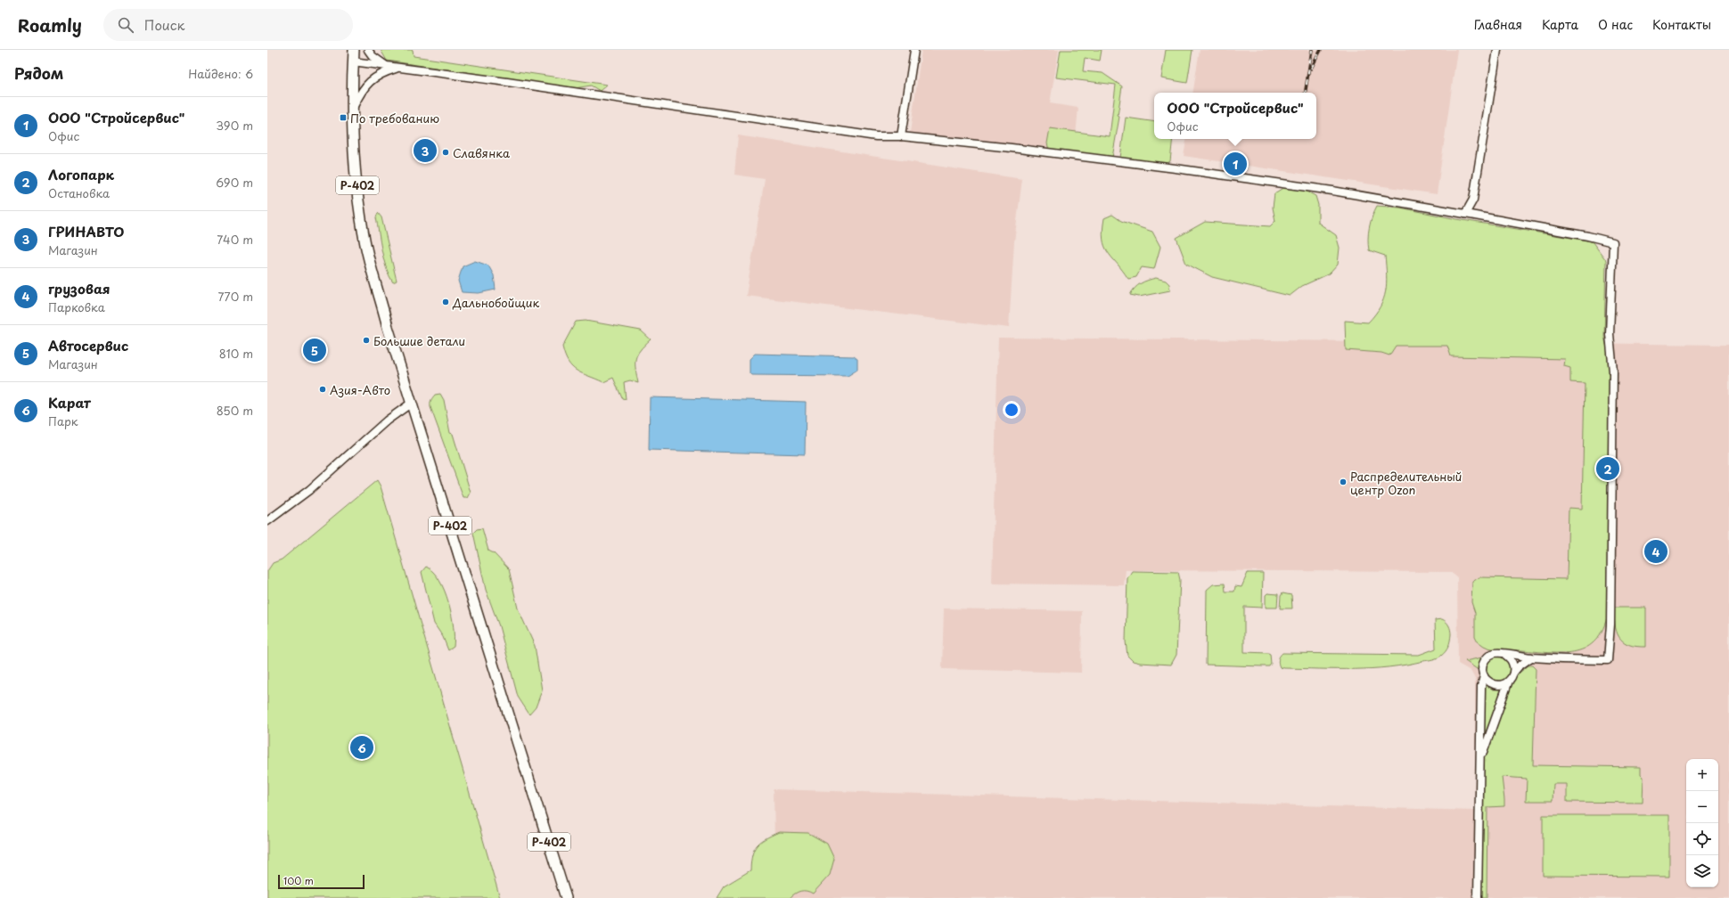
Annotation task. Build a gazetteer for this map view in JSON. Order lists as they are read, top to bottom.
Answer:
{
  "streets": {
    "main road": ["Р-402"]
  },
  "places": {
    "transit": ["По требованию"],
    "other": [
      "Славянка",
      "Дальнобойщик",
      "Большие детали",
      "Азия-Авто",
      "Распределительный центр Ozon"
    ]
  },
  "scale_bar": "100 m",
  "page": {
    "header": "Roamly",
    "search": "Поиск",
    "nav": [
      "Главная",
      "Карта",
      "О нас",
      "Контакты"
    ],
    "heading": ["Рядом", "Найдено: 6"],
    "popup": ["ООО \"Стройсервис\"", "Офис"],
    "list": [
      {
        "mark": "1",
        "name": "ООО \"Стройсервис\"",
        "note": "Офис",
        "value": "390 m"
      },
      {
        "mark": "2",
        "name": "Логопарк",
        "note": "Остановка",
        "value": "690 m"
      },
      {
        "mark": "3",
        "name": "ГРИНАВТО",
        "note": "Магазин",
        "value": "740 m"
      },
      {
        "mark": "4",
        "name": "грузовая",
        "note": "Парковка",
        "value": "770 m"
      },
      {
        "mark": "5",
        "name": "Автосервис",
        "note": "Магазин",
        "value": "810 m"
      },
      {
        "mark": "6",
        "name": "Карат",
        "note": "Парк",
        "value": "850 m"
      }
    ],
    "pins": [
      "3",
      "1",
      "5",
      "2",
      "4",
      "6"
    ],
    "map_buttons": ["+", "−"],
    "scale": "100 m"
  }
}
